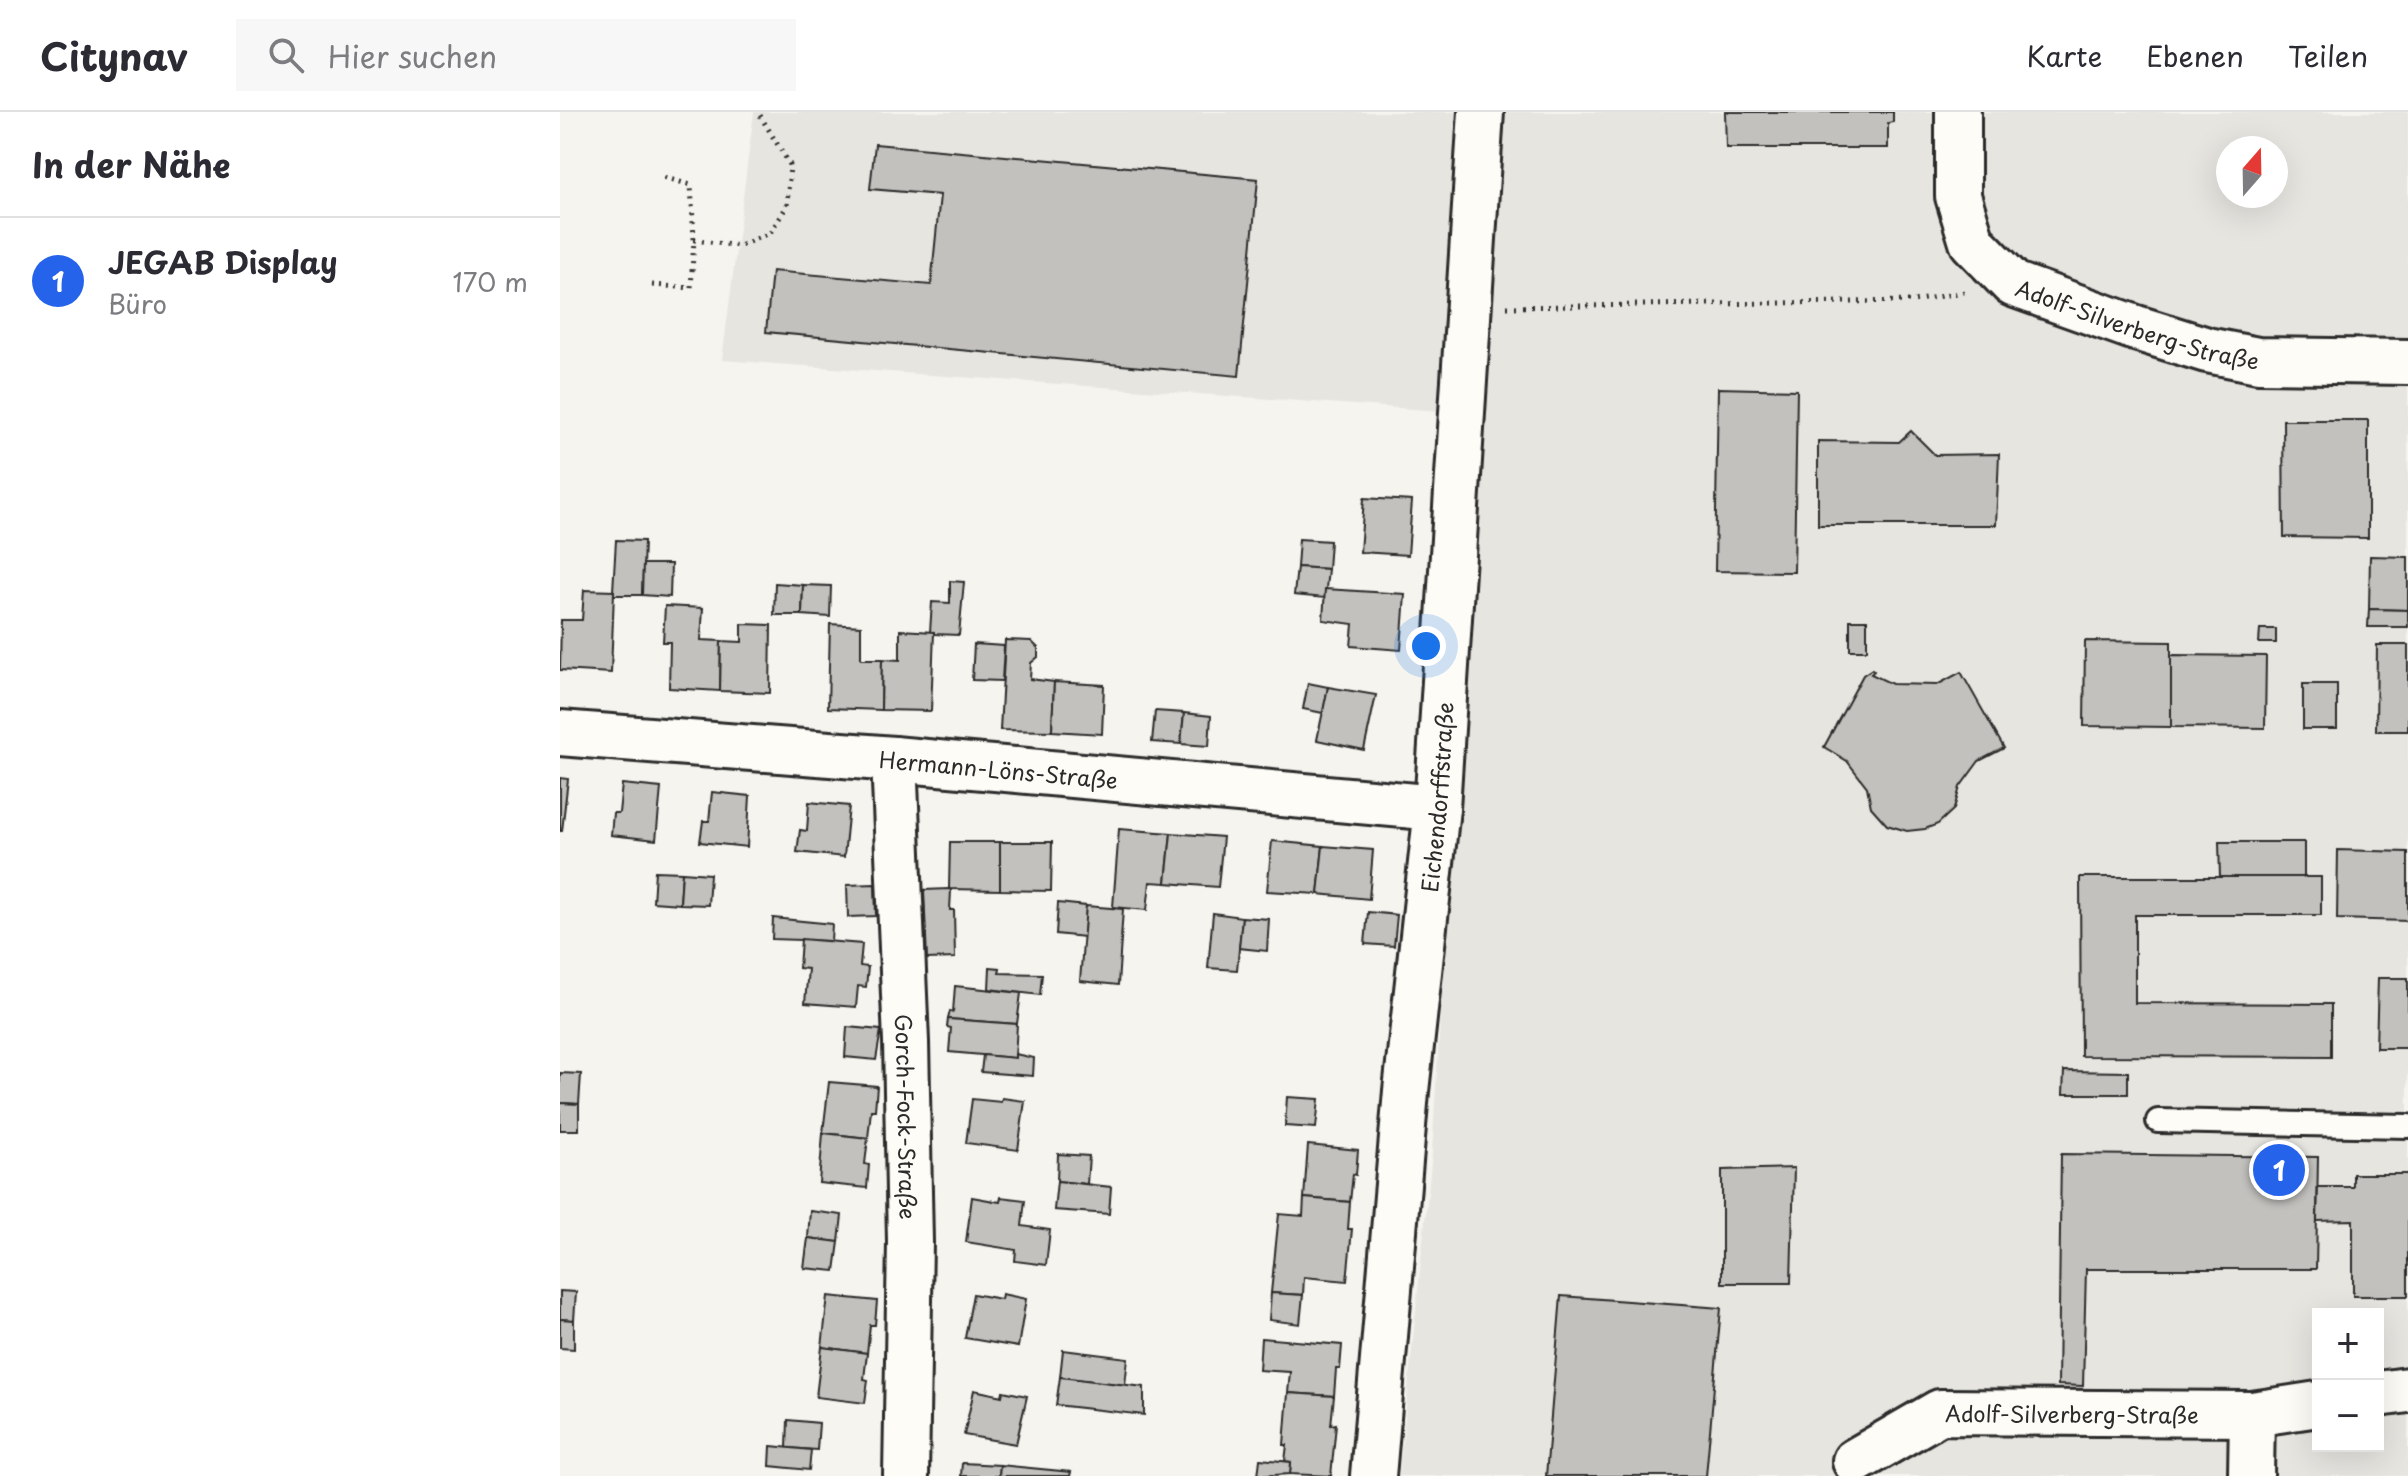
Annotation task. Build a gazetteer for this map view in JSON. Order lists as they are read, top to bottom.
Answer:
{
  "streets": {
    "street": [
      "Adolf-Silverberg-Straße",
      "Hermann-Löns-Straße",
      "Eichendorffstraße",
      "Gorch-Fock-Straße"
    ]
  },
  "crossings": [
    ["Hermann-Löns-Straße", "Eichendorffstraße"],
    ["Hermann-Löns-Straße", "Gorch-Fock-Straße"]
  ],
  "north": "top",
  "page": {
    "header": "Citynav",
    "search": "Hier suchen",
    "nav": ["Karte", "Ebenen", "Teilen"],
    "heading": "In der Nähe",
    "list": [
      {
        "mark": "1",
        "name": "JEGAB Display",
        "note": "Büro",
        "value": "170 m"
      }
    ],
    "pins": "1",
    "map_buttons": ["+", "−"]
  }
}
